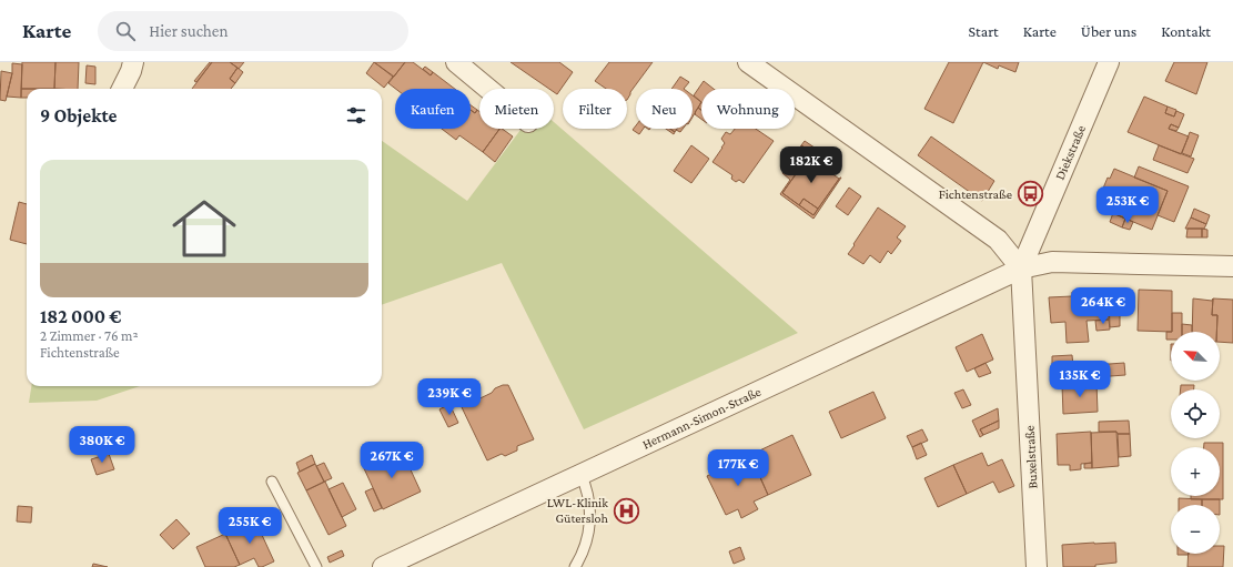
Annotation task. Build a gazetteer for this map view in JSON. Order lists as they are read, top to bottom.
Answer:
{
  "streets": {
    "street": ["Diekstraße", "Hermann-Simon-Straße", "Buxelstraße"]
  },
  "crossings": [
    ["Diekstraße", "Hermann-Simon-Straße"],
    ["Diekstraße", "Buxelstraße"],
    ["Hermann-Simon-Straße", "Buxelstraße"]
  ],
  "places": {
    "bus stop": ["Fichtenstraße"],
    "hospital": ["LWL-Klinik Gütersloh"]
  },
  "north": "top left",
  "page": {
    "header": "Karte",
    "search": "Hier suchen",
    "nav": [
      "Start",
      "Karte",
      "Über uns",
      "Kontakt"
    ],
    "chip": [
      "Kaufen",
      "Mieten",
      "Filter",
      "Neu",
      "Wohnung"
    ],
    "heading": "9 Objekte",
    "list": [
      {
        "name": "182 000 €",
        "note": "2 Zimmer · 76 m² · Fichtenstraße"
      }
    ],
    "price": [
      "182K €",
      "253K €",
      "264K €",
      "135K €",
      "239K €",
      "380K €",
      "267K €",
      "177K €",
      "255K €"
    ],
    "map_buttons": ["+", "−"]
  }
}
